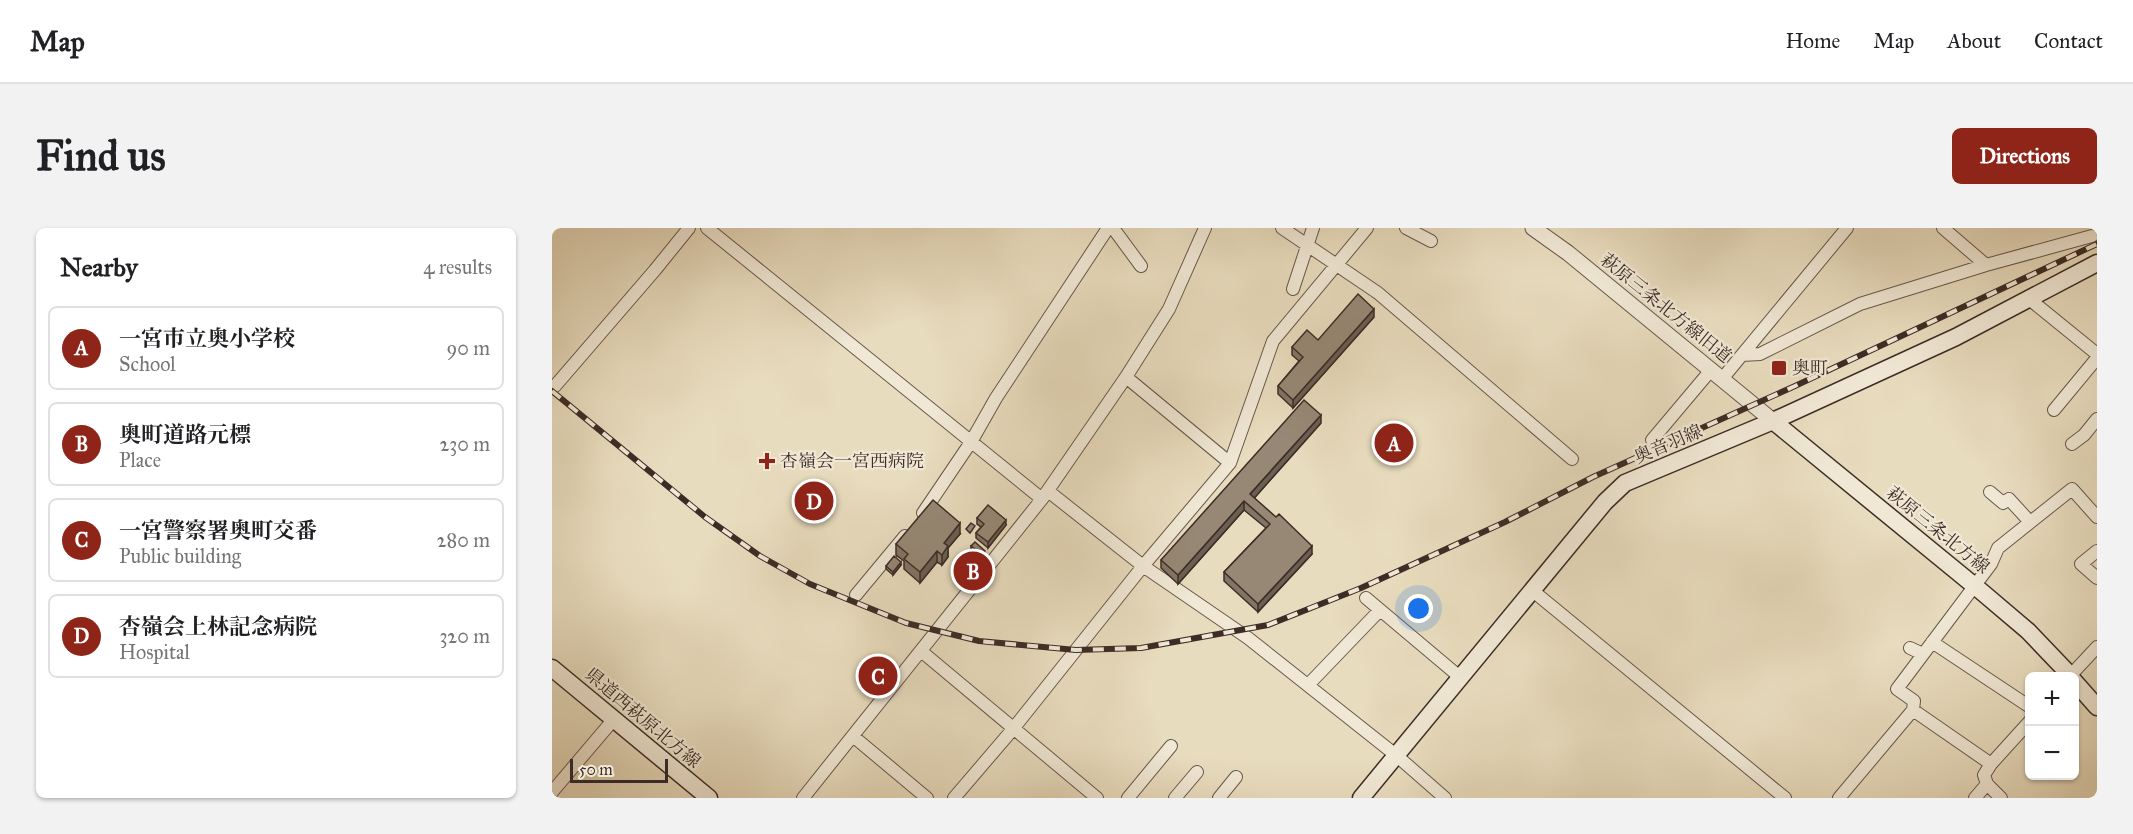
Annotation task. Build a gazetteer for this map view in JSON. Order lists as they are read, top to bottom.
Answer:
{
  "streets": {
    "main road": ["奥音羽線", "萩原三条北方線", "県道西萩原北方線"],
    "street": ["萩原三条北方線旧道"]
  },
  "crossings": [
    ["萩原三条北方線旧道", "奥音羽線"],
    ["萩原三条北方線旧道", "萩原三条北方線"],
    ["奥音羽線", "萩原三条北方線"]
  ],
  "places": {
    "transit": ["奥町"],
    "health": ["杏嶺会一宮西病院"]
  },
  "scale_bar": "50 m",
  "page": {
    "header": "Map",
    "nav": [
      "Home",
      "Map",
      "About",
      "Contact"
    ],
    "buttons": "Directions",
    "title": "Find us",
    "heading": ["Nearby", "4 results"],
    "list": [
      {
        "mark": "A",
        "name": "一宮市立奥小学校",
        "note": "School",
        "value": "90 m"
      },
      {
        "mark": "B",
        "name": "奥町道路元標",
        "note": "Place",
        "value": "230 m"
      },
      {
        "mark": "C",
        "name": "一宮警察署奥町交番",
        "note": "Public building",
        "value": "280 m"
      },
      {
        "mark": "D",
        "name": "杏嶺会上林記念病院",
        "note": "Hospital",
        "value": "320 m"
      }
    ],
    "pins": [
      "A",
      "D",
      "B",
      "C"
    ],
    "map_buttons": ["+", "−"],
    "scale": "50 m"
  }
}
